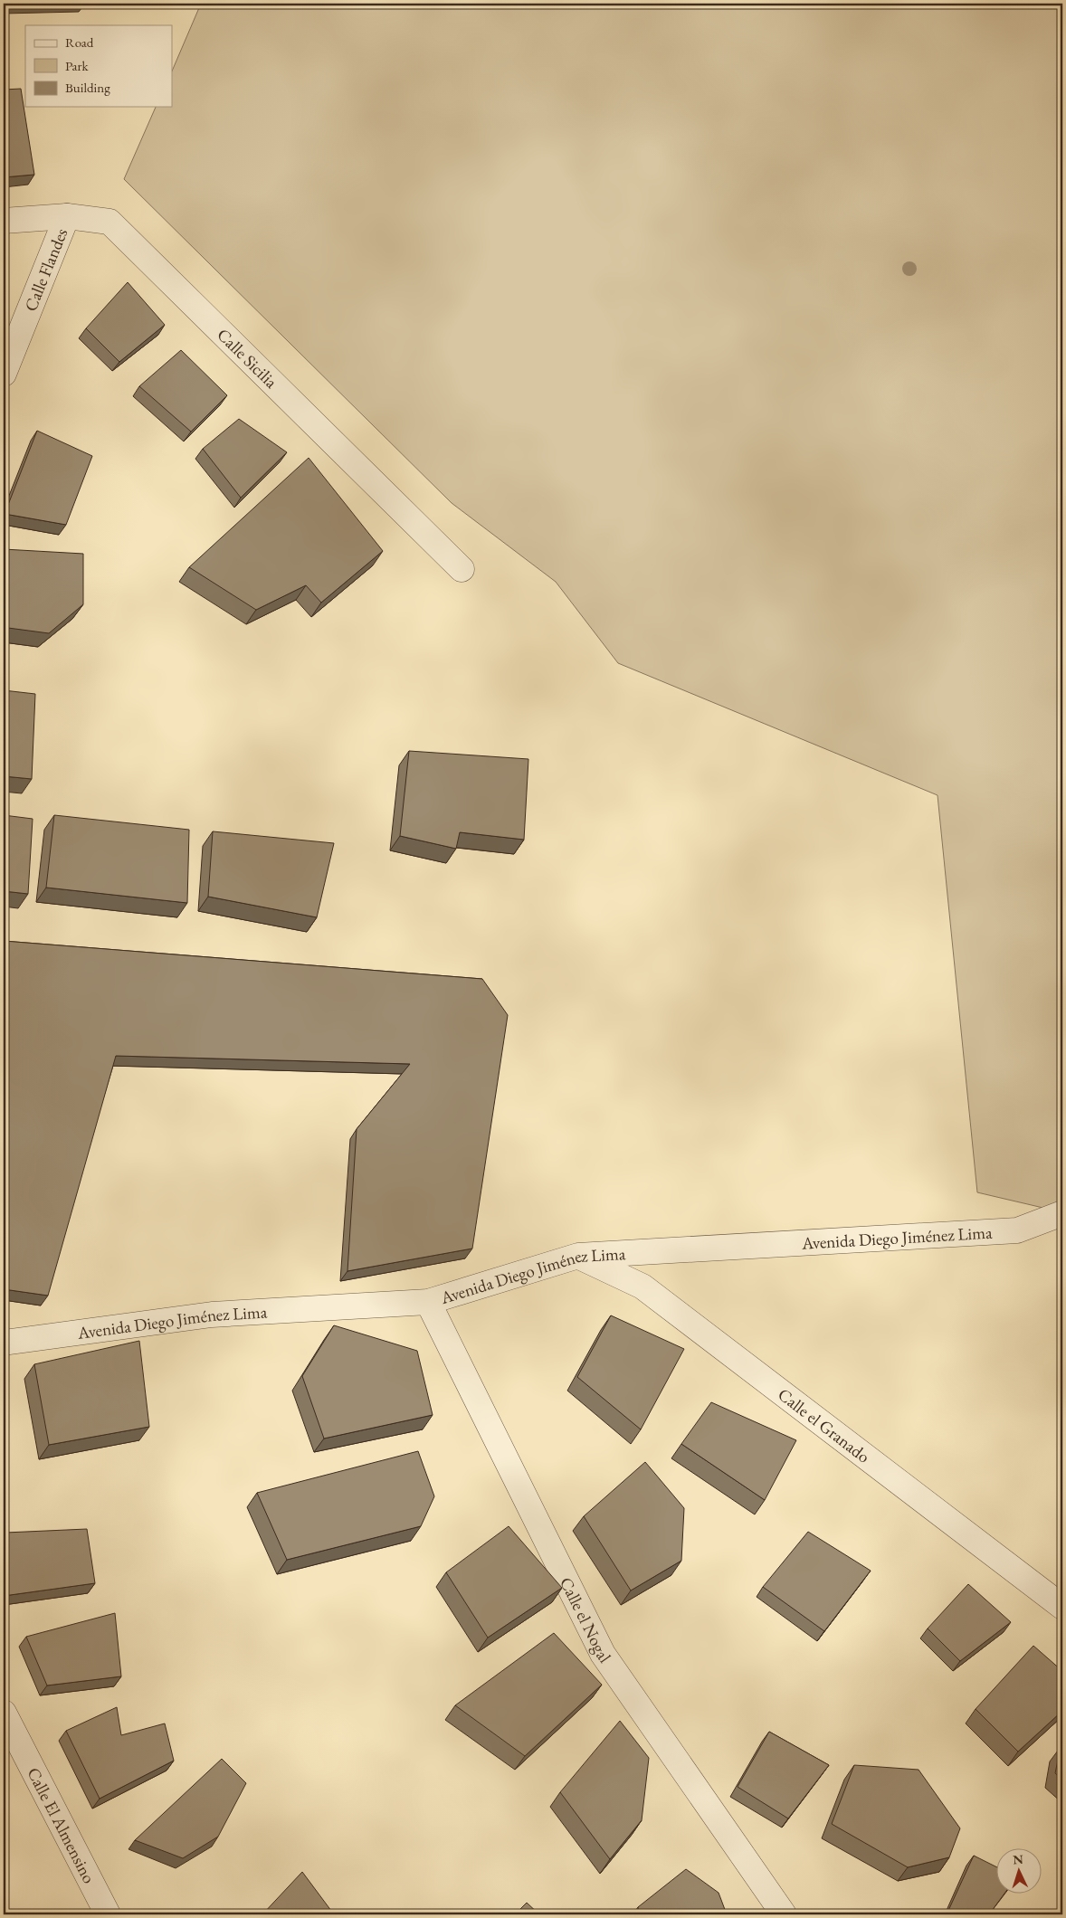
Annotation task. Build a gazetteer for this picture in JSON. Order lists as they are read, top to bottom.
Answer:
{
  "streets": {
    "street": [
      "Calle Flandes",
      "Calle Sicilia",
      "Avenida Diego Jiménez Lima",
      "Calle el Granado",
      "Calle el Nogal",
      "Calle El Almensino"
    ]
  },
  "crossings": [
    ["Calle Flandes", "Calle Sicilia"],
    ["Avenida Diego Jiménez Lima", "Calle el Granado"],
    ["Avenida Diego Jiménez Lima", "Calle el Nogal"]
  ],
  "legend": ["Road", "Park", "Building"],
  "north": "top"
}
